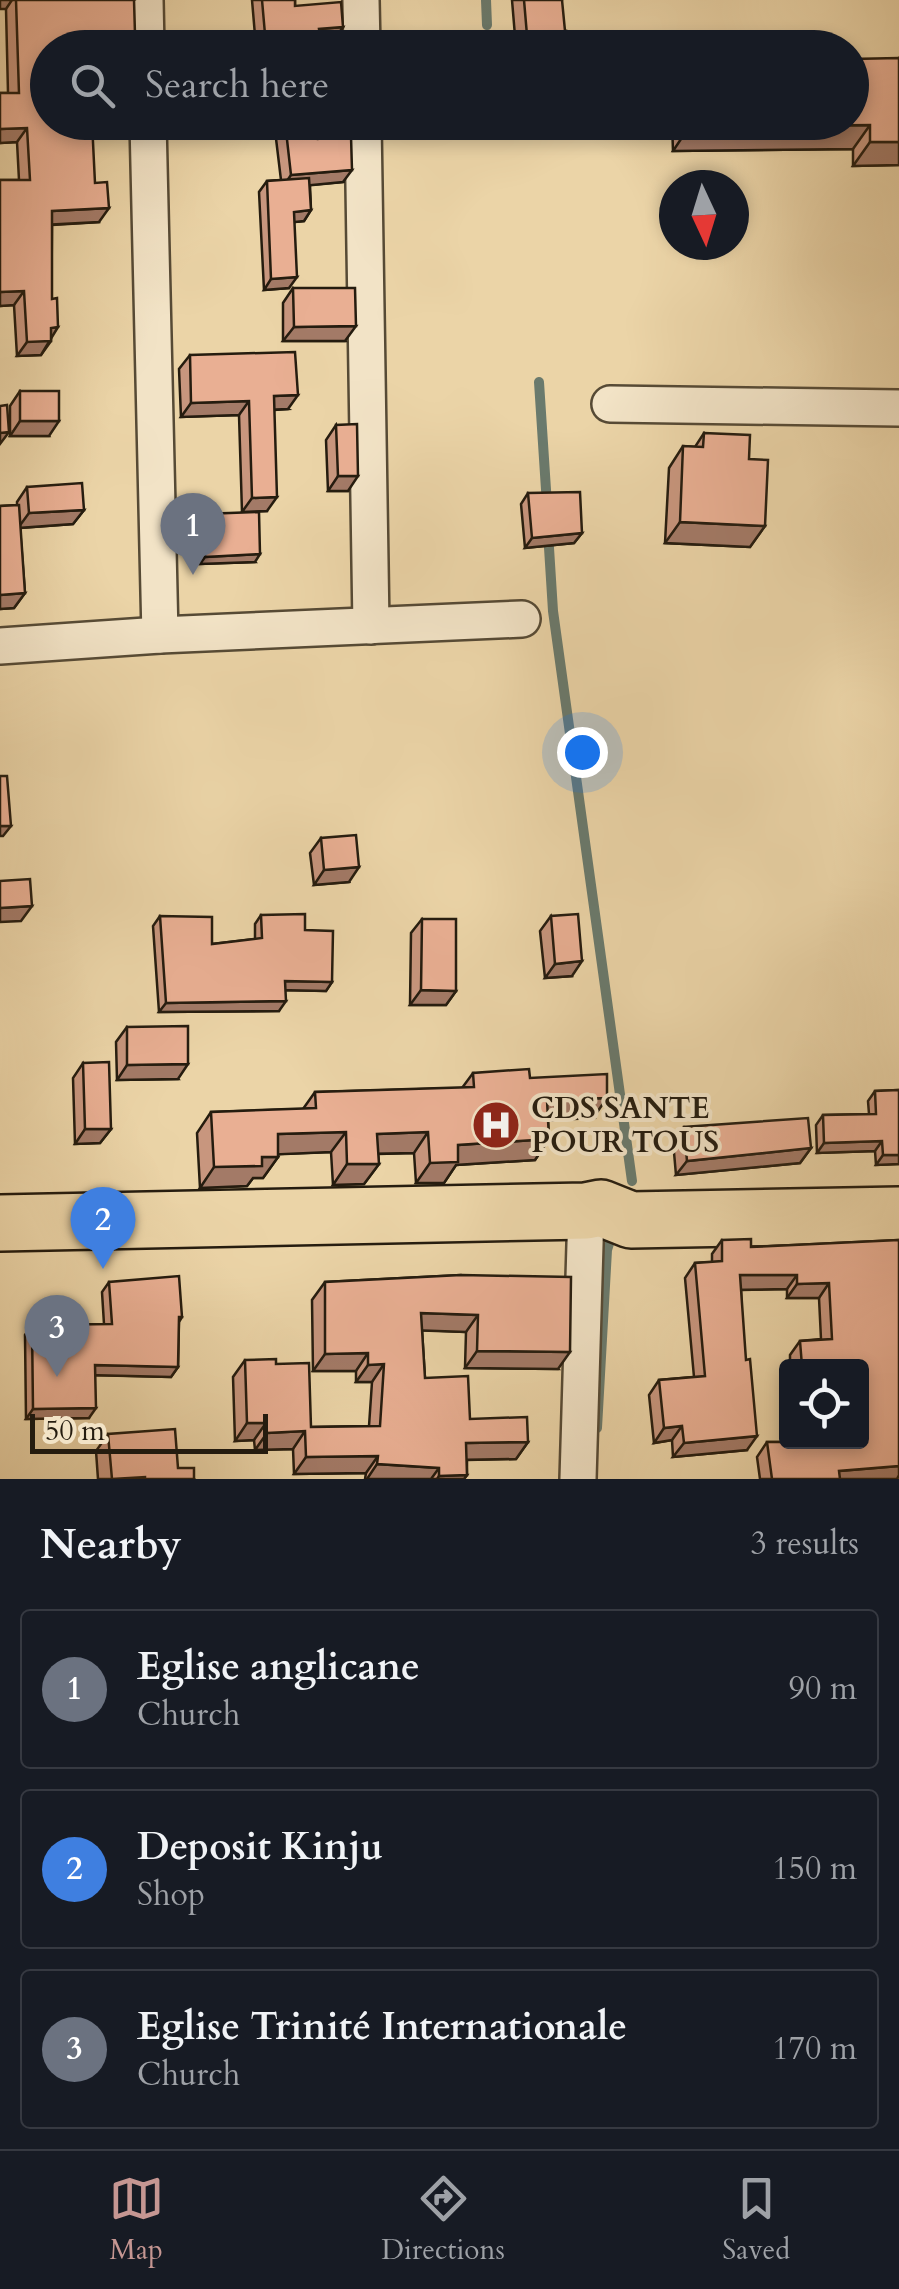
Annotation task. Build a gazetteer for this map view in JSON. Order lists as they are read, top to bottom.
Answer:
{
  "places": {
    "hospital": ["CDS SANTE POUR TOUS"]
  },
  "scale_bar": "50 m",
  "north": "bottom",
  "page": {
    "search": "Search here",
    "pins": ["1", "2", "3"],
    "scale": "50 m",
    "heading": ["Nearby", "3 results"],
    "list": [
      {
        "mark": "1",
        "name": "Eglise anglicane",
        "note": "Church",
        "value": "90 m"
      },
      {
        "mark": "2",
        "name": "Deposit Kinju",
        "note": "Shop",
        "value": "150 m"
      },
      {
        "mark": "3",
        "name": "Eglise Trinité Internationale",
        "note": "Church",
        "value": "170 m"
      }
    ],
    "nav": ["Map", "Directions", "Saved"]
  }
}
